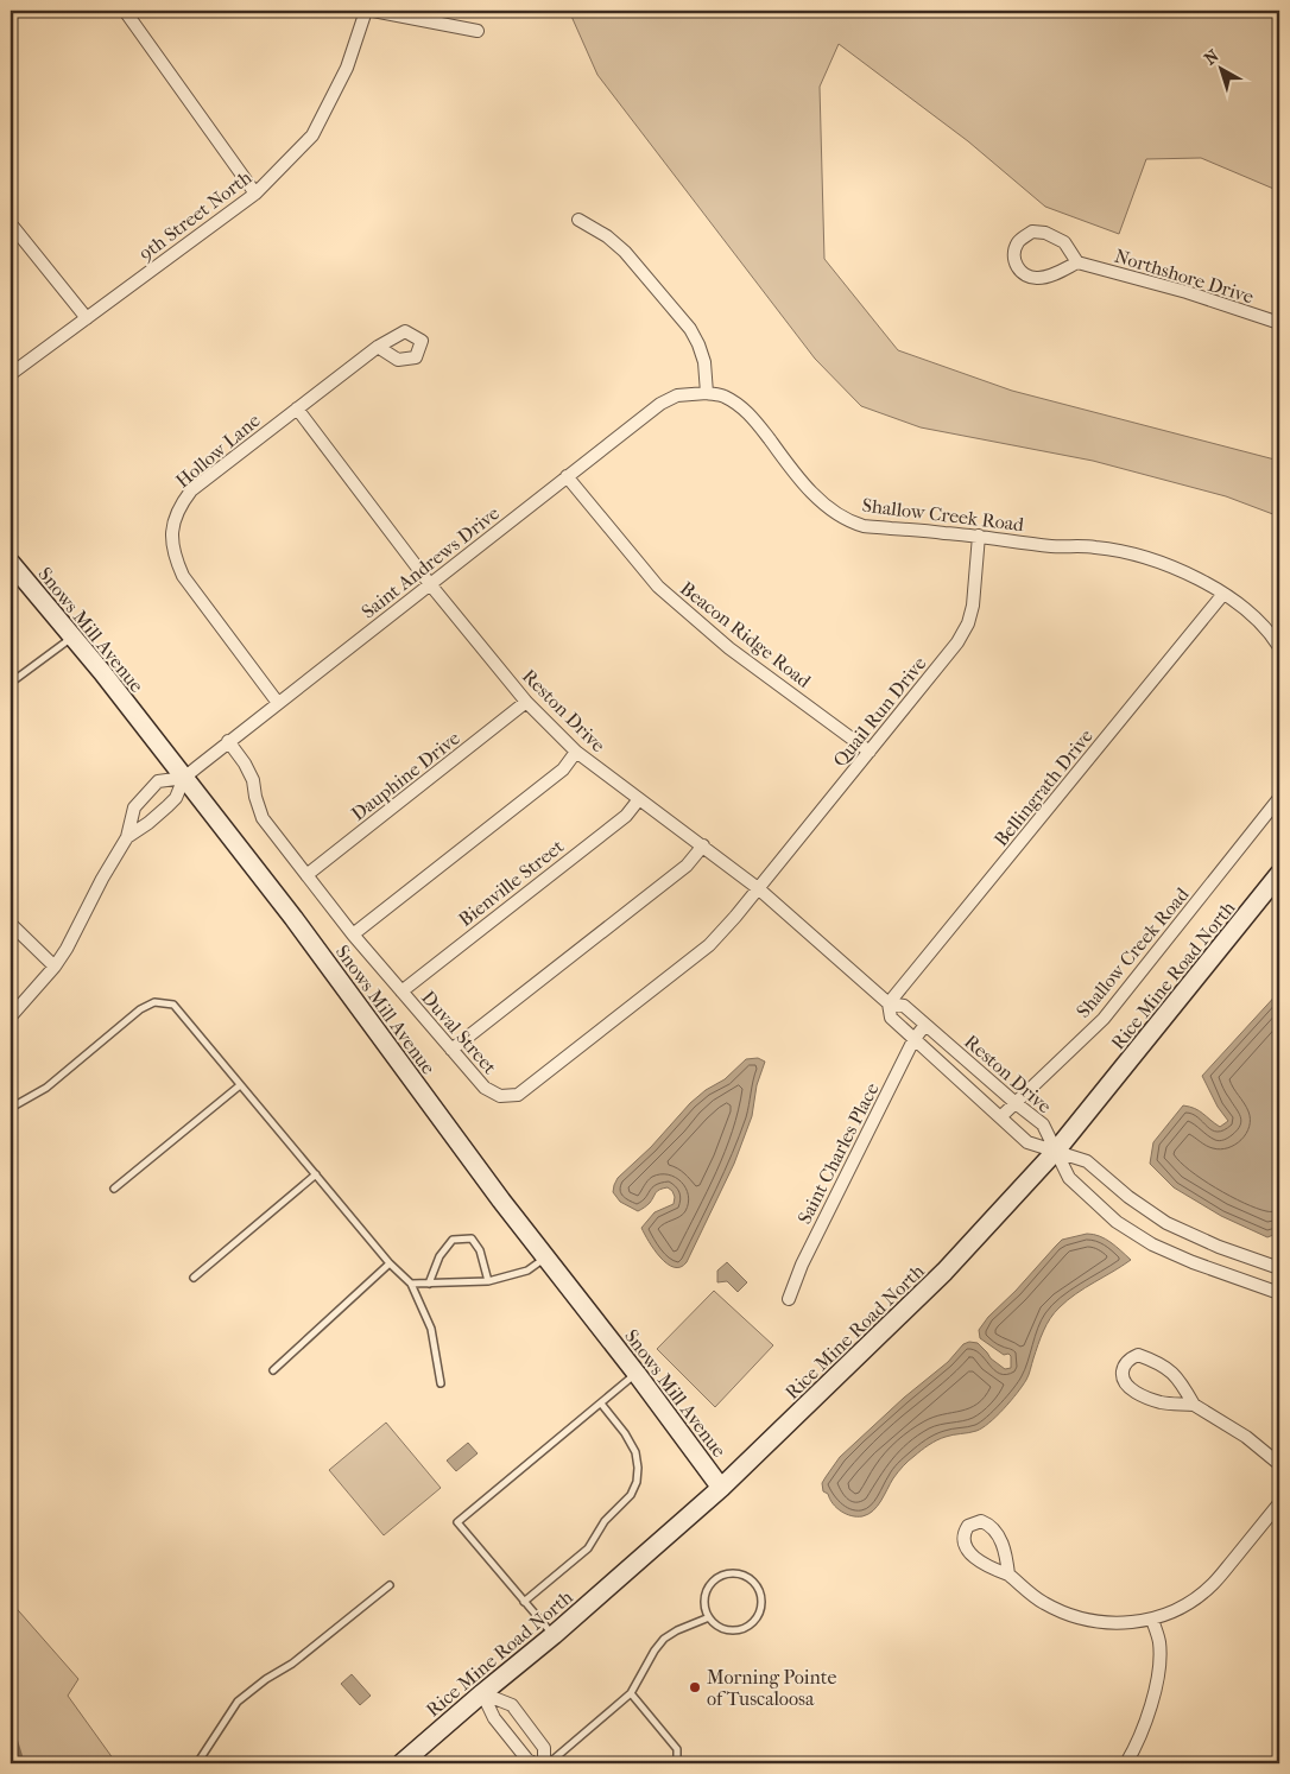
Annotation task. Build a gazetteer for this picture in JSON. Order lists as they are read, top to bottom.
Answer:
{
  "streets": {
    "main road": ["Snows Mill Avenue", "Rice Mine Road North"],
    "street": [
      "9th Street North",
      "Northshore Drive",
      "Hollow Lane",
      "Shallow Creek Road",
      "Saint Andrews Drive",
      "Beacon Ridge Road",
      "Reston Drive",
      "Quail Run Drive",
      "Dauphine Drive",
      "Bellingrath Drive",
      "Bienville Street",
      "Duval Street",
      "Saint Charles Place"
    ]
  },
  "crossings": [
    ["Hollow Lane", "Saint Andrews Drive"],
    ["Hollow Lane", "Reston Drive"],
    ["Shallow Creek Road", "Saint Andrews Drive"],
    ["Shallow Creek Road", "Reston Drive"],
    ["Shallow Creek Road", "Quail Run Drive"],
    ["Shallow Creek Road", "Bellingrath Drive"],
    ["Saint Andrews Drive", "Snows Mill Avenue"],
    ["Saint Andrews Drive", "Beacon Ridge Road"],
    ["Saint Andrews Drive", "Reston Drive"],
    ["Saint Andrews Drive", "Duval Street"],
    ["Snows Mill Avenue", "Rice Mine Road North"],
    ["Beacon Ridge Road", "Quail Run Drive"],
    ["Reston Drive", "Quail Run Drive"],
    ["Reston Drive", "Dauphine Drive"],
    ["Reston Drive", "Bellingrath Drive"],
    ["Reston Drive", "Bienville Street"],
    ["Reston Drive", "Rice Mine Road North"],
    ["Reston Drive", "Duval Street"],
    ["Reston Drive", "Saint Charles Place"],
    ["Quail Run Drive", "Duval Street"],
    ["Dauphine Drive", "Duval Street"],
    ["Bienville Street", "Duval Street"]
  ],
  "places": ["Morning Pointe of Tuscaloosa"],
  "north": "top left"
}
